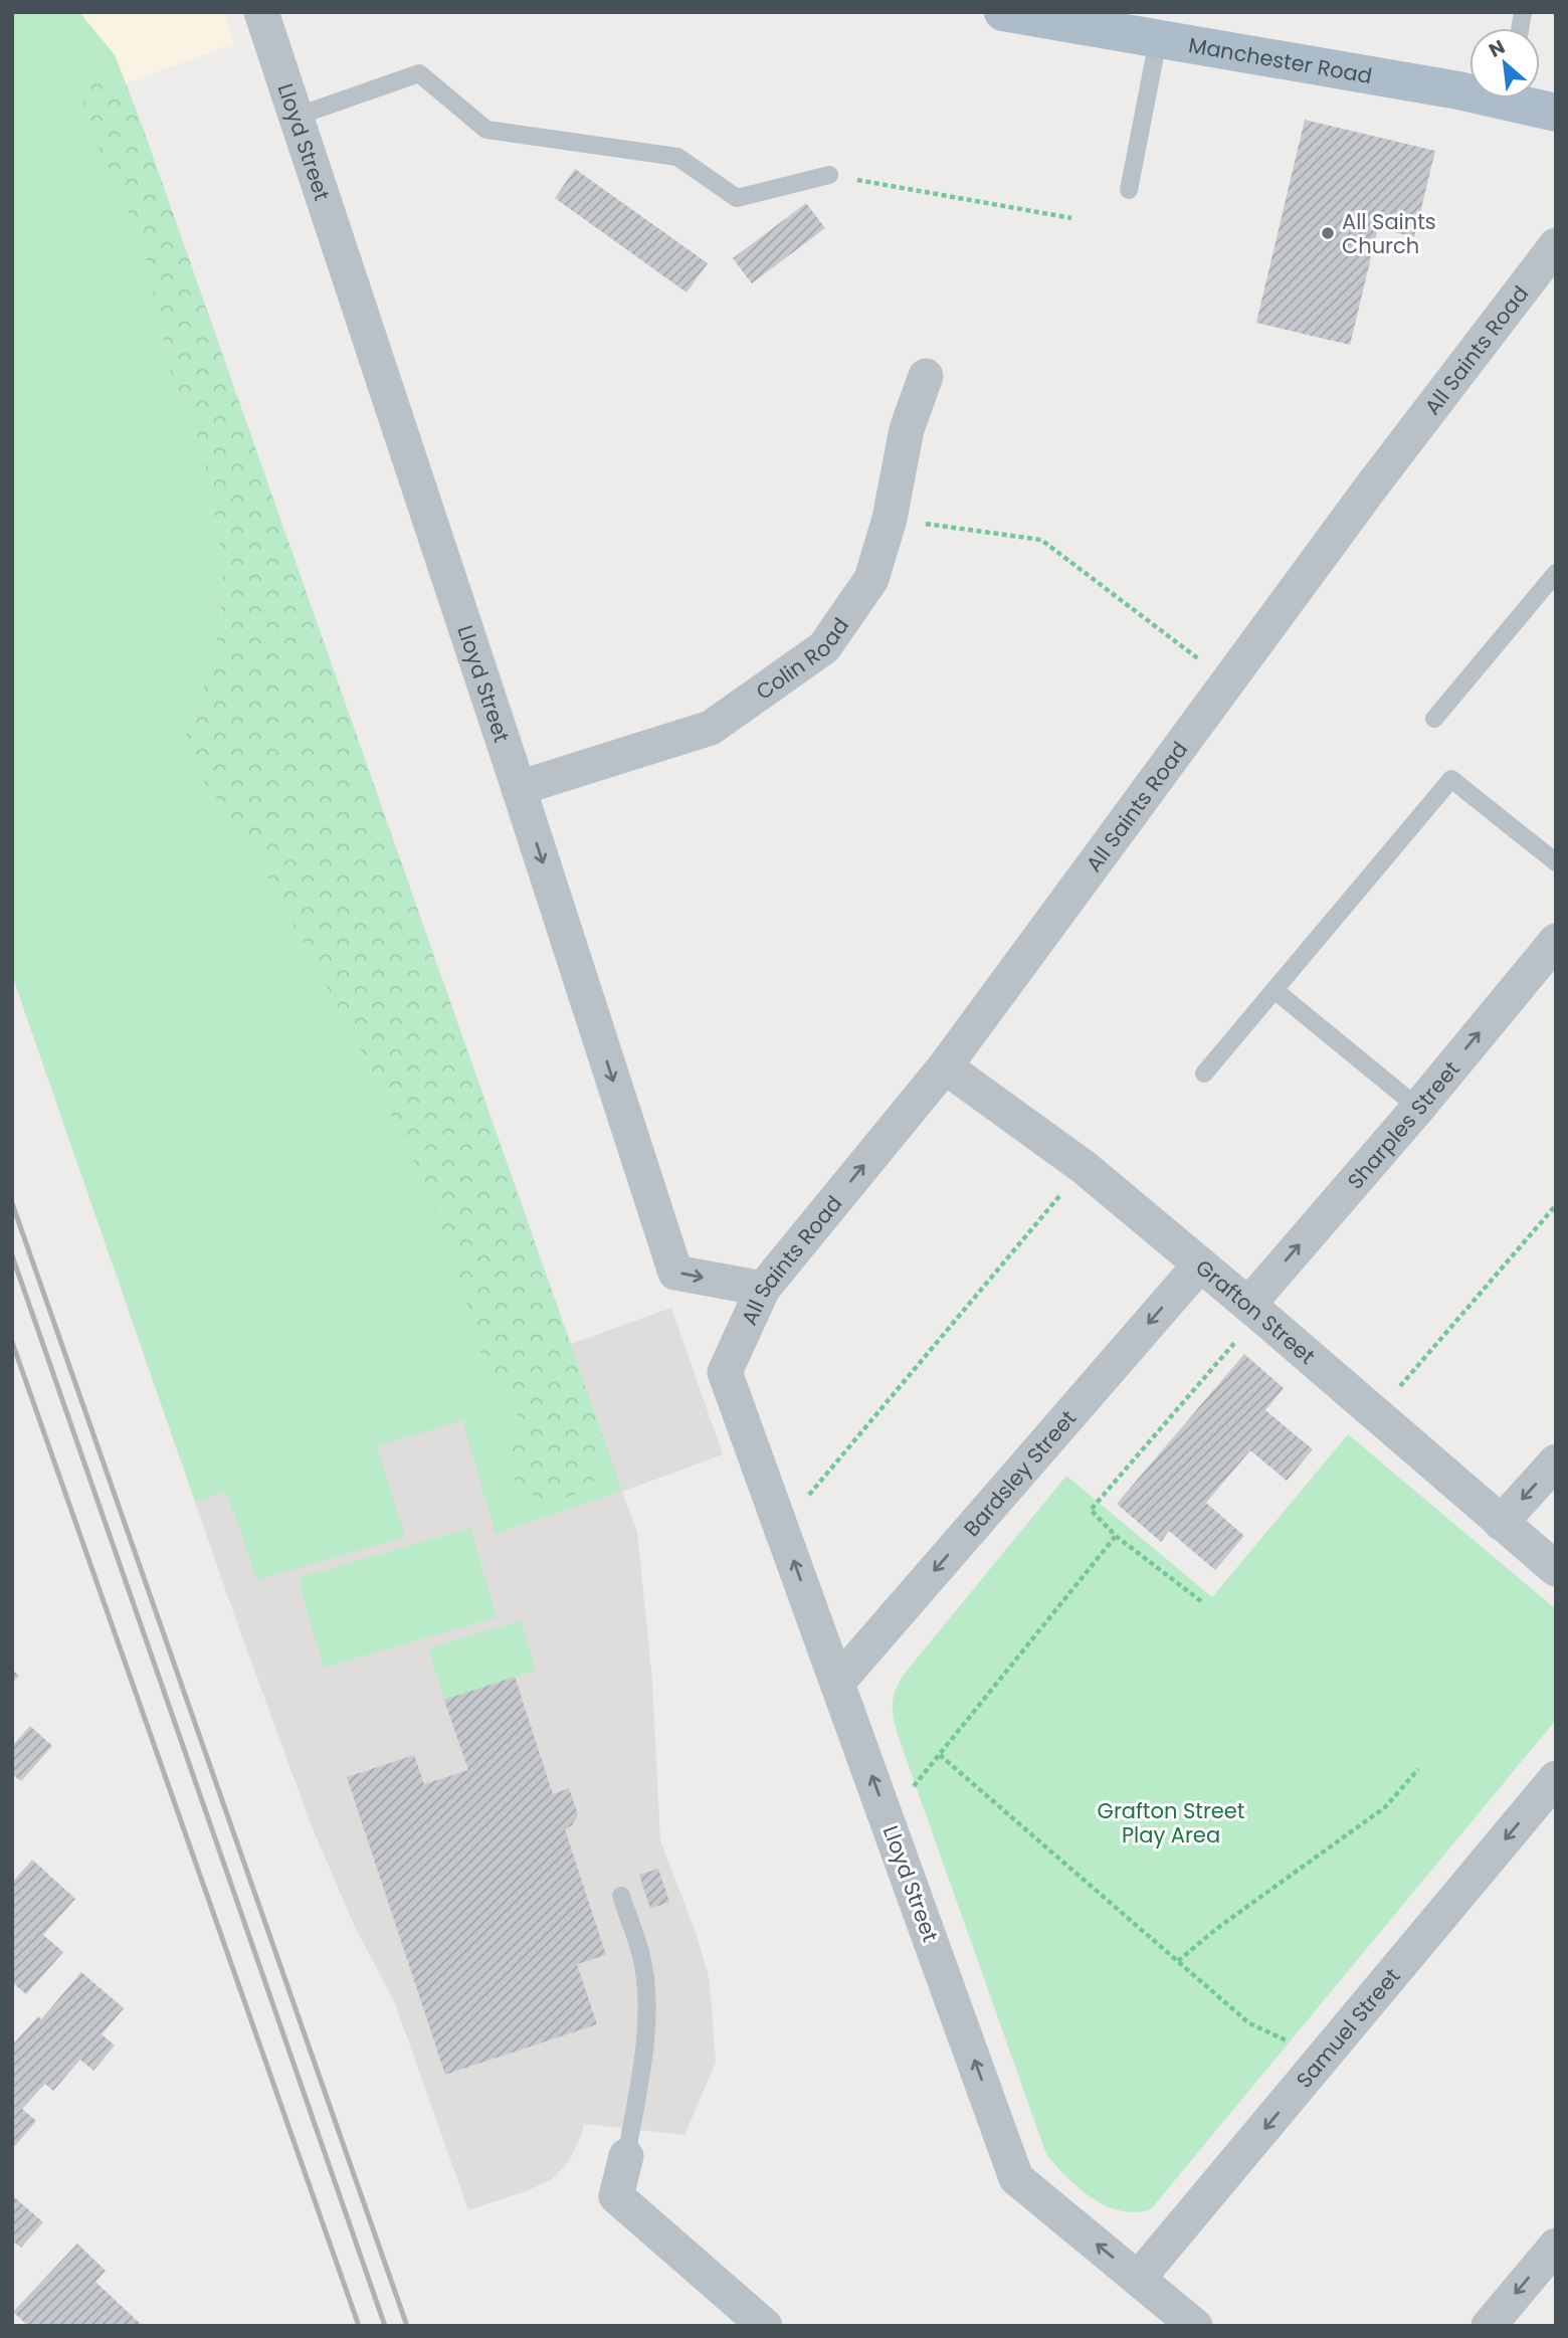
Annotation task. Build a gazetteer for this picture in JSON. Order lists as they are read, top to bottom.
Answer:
{
  "streets": {
    "main road": ["Manchester Road"],
    "street": [
      "Lloyd Street",
      "All Saints Road",
      "Colin Road",
      "Sharples Street",
      "Grafton Street",
      "Bardsley Street",
      "Samuel Street"
    ]
  },
  "crossings": [
    ["Lloyd Street", "All Saints Road"],
    ["Lloyd Street", "Colin Road"],
    ["Lloyd Street", "Bardsley Street"],
    ["Lloyd Street", "Samuel Street"],
    ["All Saints Road", "Grafton Street"],
    ["Sharples Street", "Grafton Street"],
    ["Grafton Street", "Bardsley Street"]
  ],
  "one_way": ["Sharples Street", "Bardsley Street", "Samuel Street"],
  "parks": ["Grafton Street Play Area"],
  "places": ["All Saints Church"],
  "north": "top left"
}
